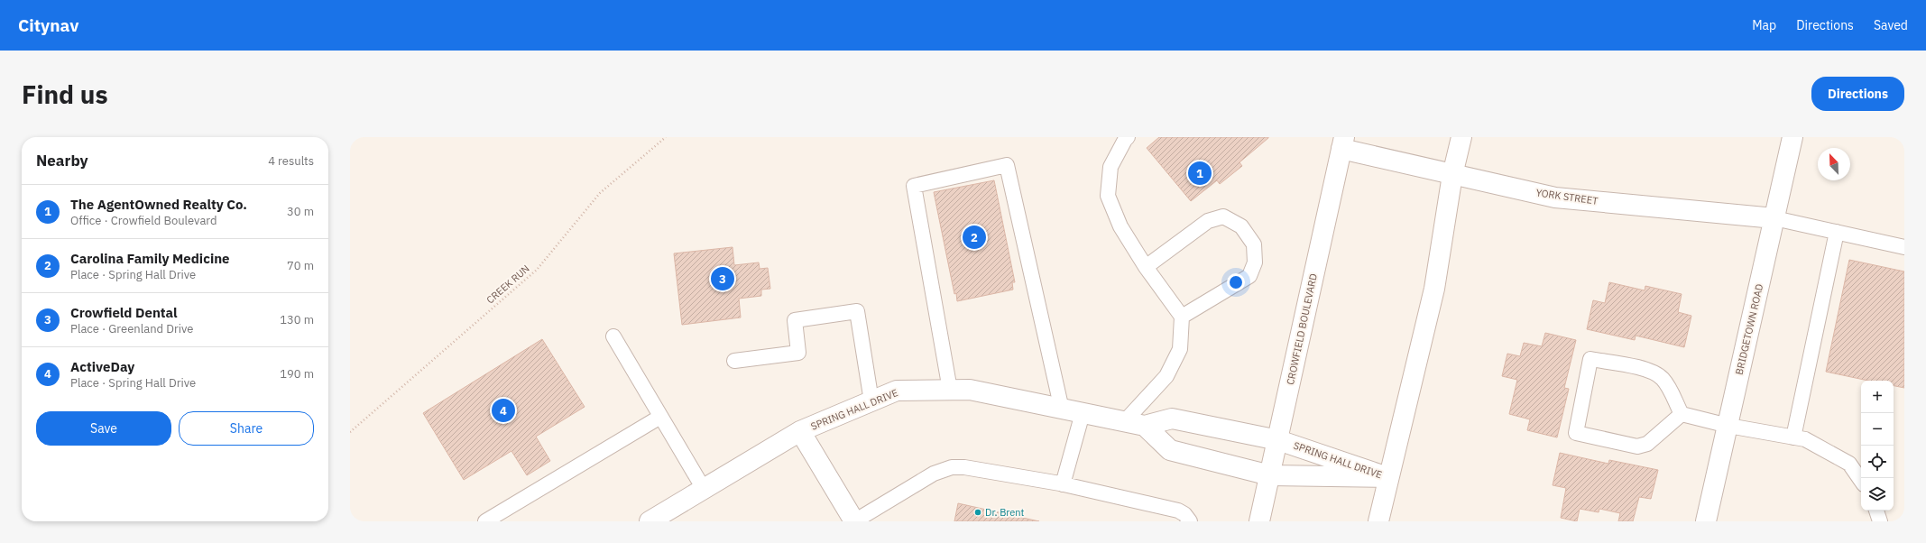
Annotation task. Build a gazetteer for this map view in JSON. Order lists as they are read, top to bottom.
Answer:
{
  "streets": {
    "street": [
      "YORK STREET",
      "CROWFIELD BOULEVARD",
      "BRIDGETOWN ROAD",
      "SPRING HALL DRIVE"
    ],
    "path": ["CREEK RUN"]
  },
  "crossings": [
    ["YORK STREET", "CROWFIELD BOULEVARD"],
    ["YORK STREET", "BRIDGETOWN ROAD"],
    ["CROWFIELD BOULEVARD", "SPRING HALL DRIVE"]
  ],
  "places": ["Dr. Brent"],
  "north": "top left",
  "page": {
    "header": "Citynav",
    "nav": ["Map", "Directions", "Saved"],
    "buttons": [
      "Directions",
      ["Save", "Share"]
    ],
    "title": "Find us",
    "heading": ["Nearby", "4 results"],
    "pins": [
      "1",
      "2",
      "3",
      "4"
    ],
    "list": [
      {
        "mark": "1",
        "name": "The AgentOwned Realty Co.",
        "note": "Office · Crowfield Boulevard",
        "value": "30 m"
      },
      {
        "mark": "2",
        "name": "Carolina Family Medicine",
        "note": "Place · Spring Hall Drive",
        "value": "70 m"
      },
      {
        "mark": "3",
        "name": "Crowfield Dental",
        "note": "Place · Greenland Drive",
        "value": "130 m"
      },
      {
        "mark": "4",
        "name": "ActiveDay",
        "note": "Place · Spring Hall Drive",
        "value": "190 m"
      }
    ],
    "map_buttons": ["+", "−"]
  }
}
